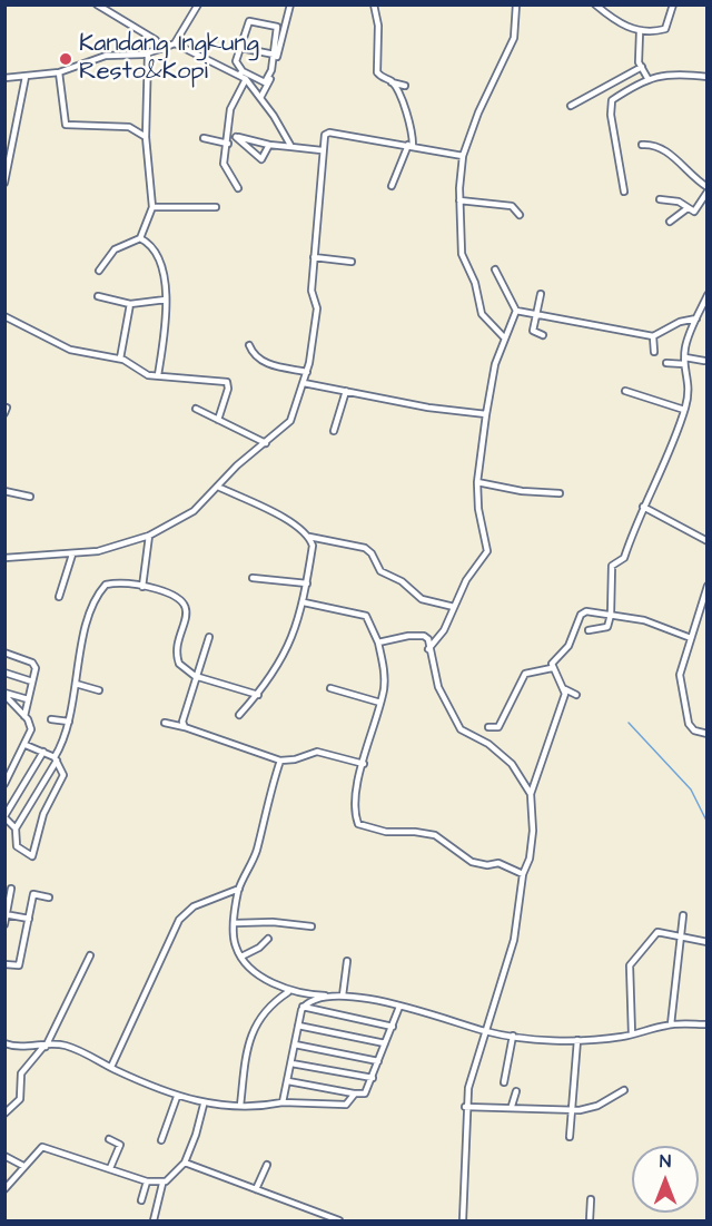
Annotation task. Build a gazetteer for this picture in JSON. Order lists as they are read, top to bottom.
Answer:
{
  "places": ["Kandang Ingkung Resto&Kopi"],
  "north": "top"
}
